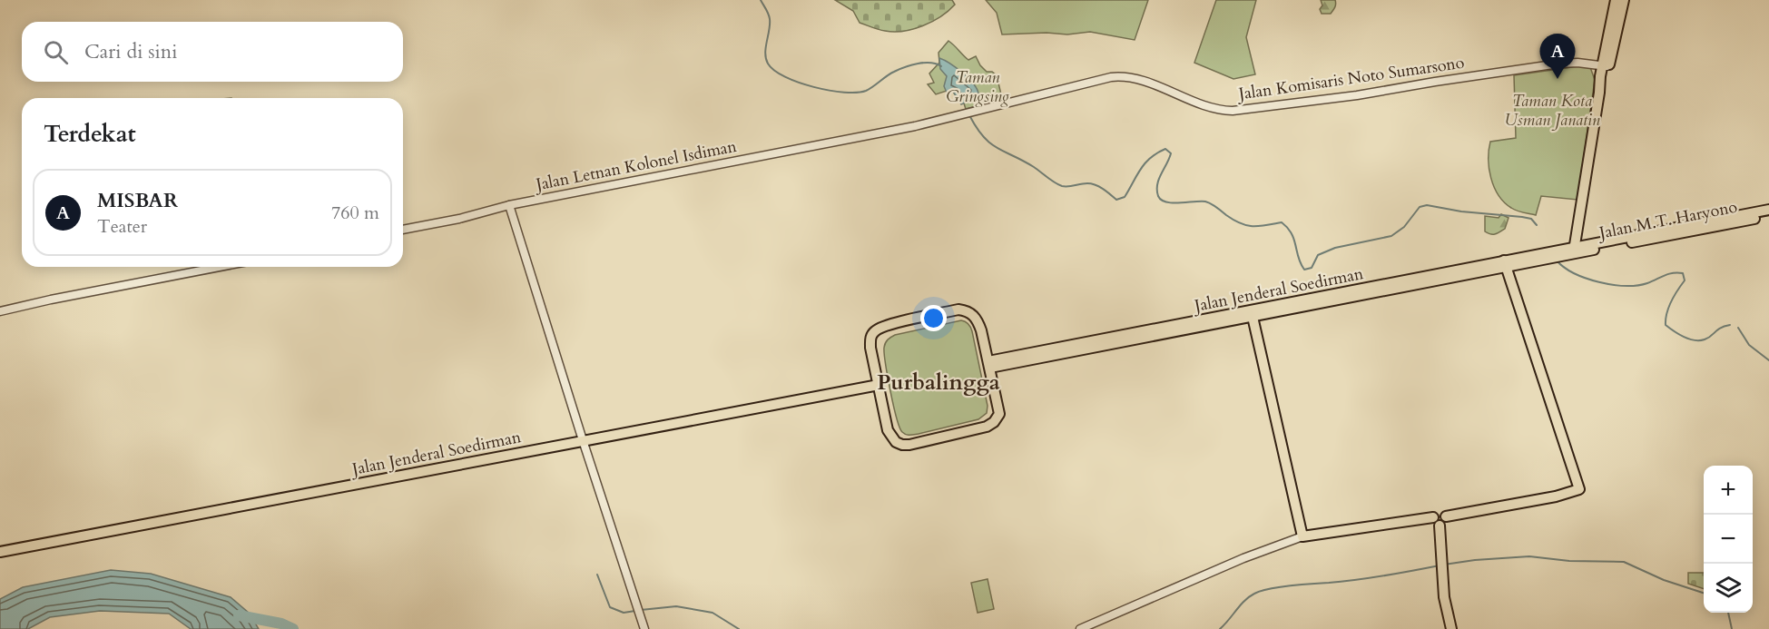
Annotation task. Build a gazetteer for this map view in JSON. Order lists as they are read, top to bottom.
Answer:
{
  "streets": {
    "main road": ["Jalan M.T. Haryono", "Jalan Jenderal Soedirman"],
    "street": ["Jalan Komisaris Noto Sumarsono", "Jalan Letnan Kolonel Isdiman"]
  },
  "crossings": [
    ["Jalan Komisaris Noto Sumarsono", "Jalan Letnan Kolonel Isdiman"],
    ["Jalan M.T. Haryono", "Jalan Jenderal Soedirman"]
  ],
  "districts": ["Purbalingga"],
  "parks": ["Taman Gringsing", "Taman Kota Usman Janatin"],
  "page": {
    "search": "Cari di sini",
    "pins": "A",
    "heading": "Terdekat",
    "list": [
      {
        "mark": "A",
        "name": "MISBAR",
        "note": "Teater",
        "value": "760 m"
      }
    ],
    "map_buttons": ["+", "−"]
  }
}
